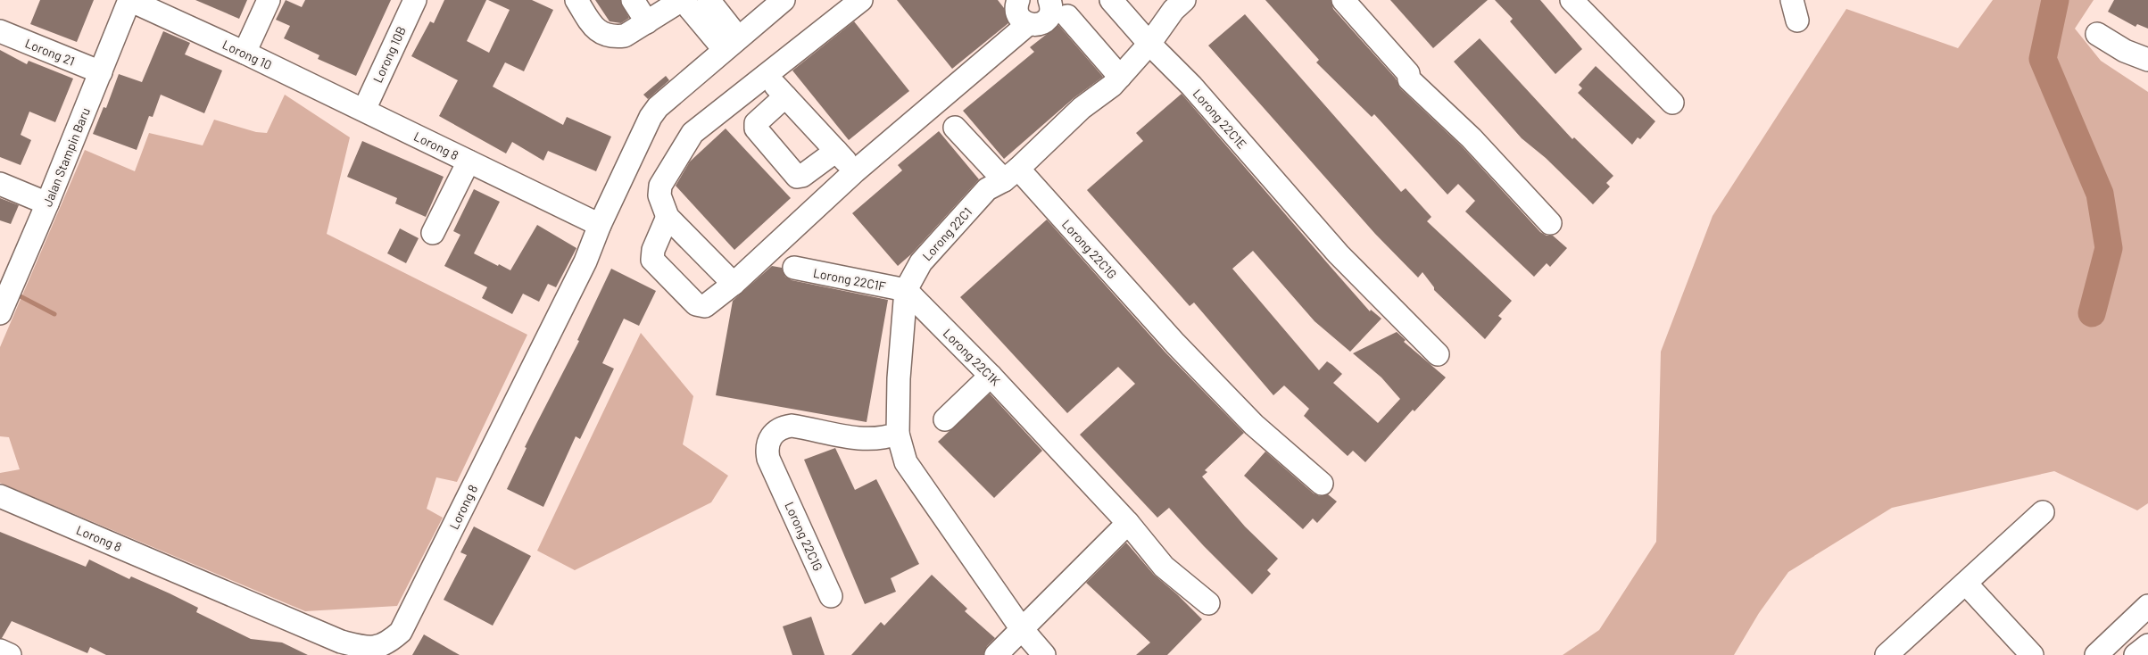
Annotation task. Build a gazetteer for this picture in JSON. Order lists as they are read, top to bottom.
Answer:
{
  "streets": {
    "street": [
      "Lorong 21",
      "Lorong 10",
      "Lorong 10B",
      "Lorong 22C1E",
      "Lorong 8",
      "Jalan Stampin Baru",
      "Lorong 22C1",
      "Lorong 22C1G",
      "Lorong 22C1F",
      "Lorong 22C1K"
    ]
  },
  "crossings": [
    ["Lorong 21", "Jalan Stampin Baru"],
    ["Lorong 10", "Lorong 10B"],
    ["Lorong 10", "Lorong 8"],
    ["Lorong 10", "Jalan Stampin Baru"],
    ["Lorong 10B", "Lorong 8"],
    ["Lorong 22C1E", "Lorong 22C1"],
    ["Lorong 22C1", "Lorong 22C1G"],
    ["Lorong 22C1", "Lorong 22C1F"],
    ["Lorong 22C1", "Lorong 22C1K"],
    ["Lorong 22C1F", "Lorong 22C1K"]
  ]
}
